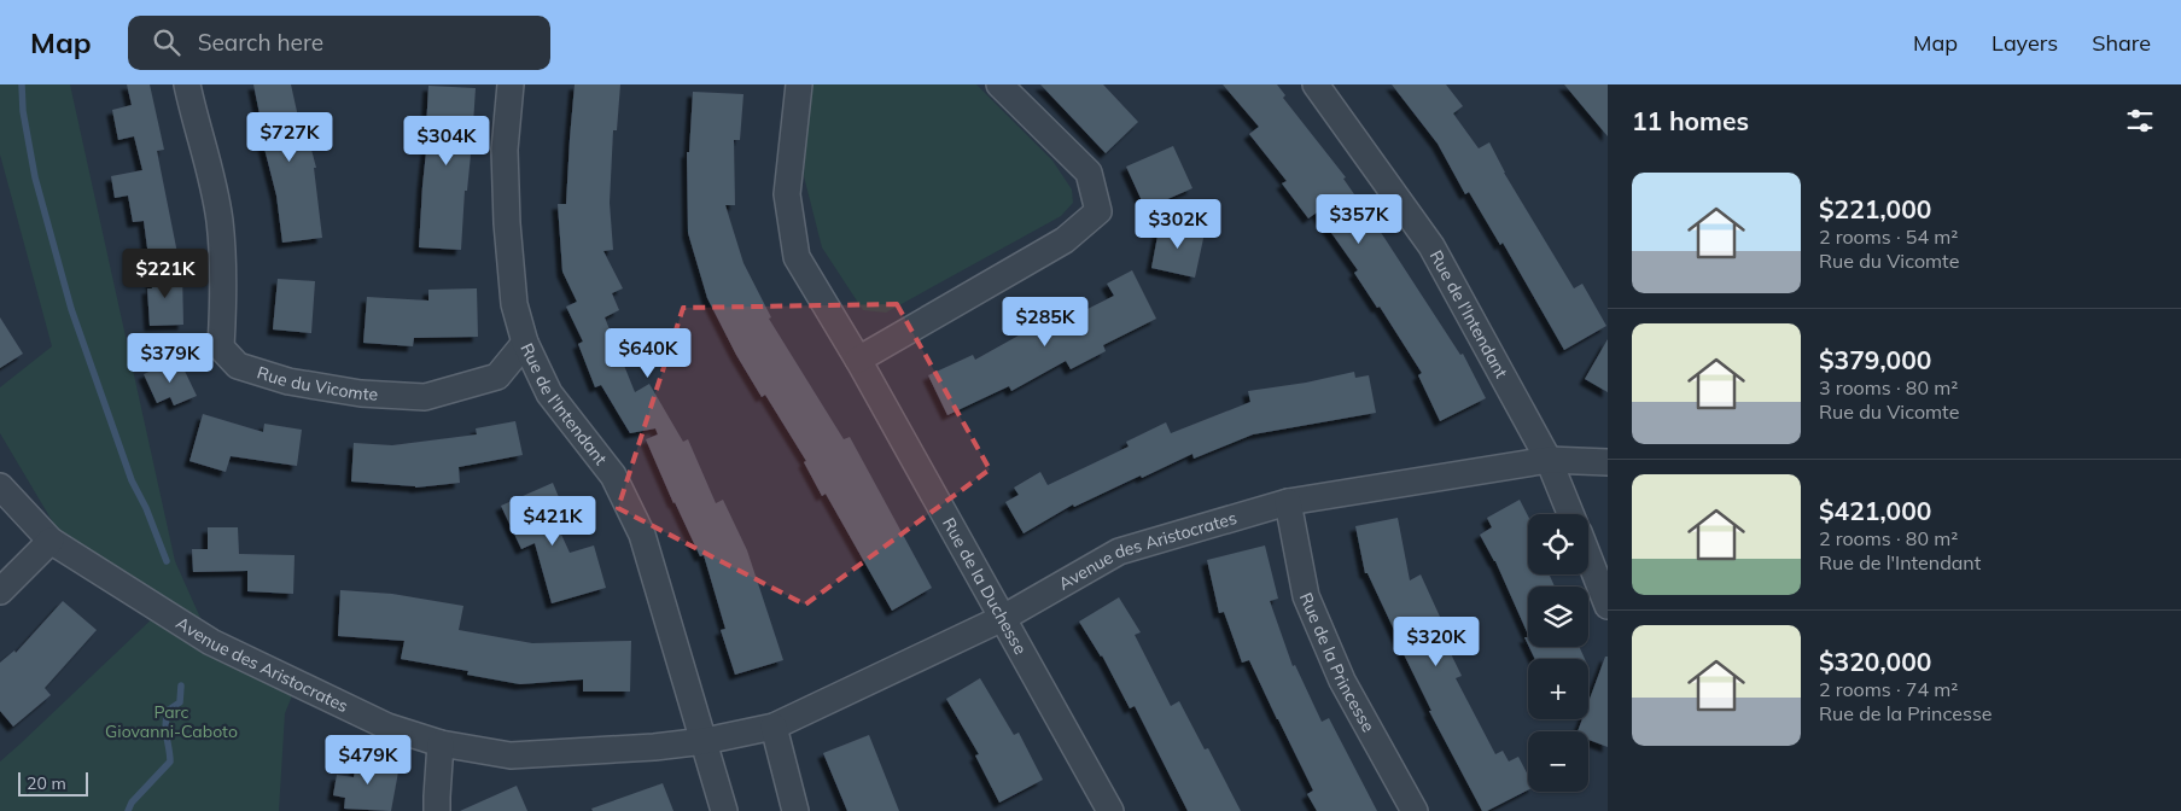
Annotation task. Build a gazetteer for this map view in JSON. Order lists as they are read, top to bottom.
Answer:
{
  "streets": {
    "street": [
      "Rue de l'Intendant",
      "Rue du Vicomte",
      "Avenue des Aristocrates",
      "Rue de la Duchesse",
      "Rue de la Princesse"
    ]
  },
  "crossings": [
    ["Rue de l'Intendant", "Rue du Vicomte"],
    ["Rue de l'Intendant", "Avenue des Aristocrates"],
    ["Avenue des Aristocrates", "Rue de la Duchesse"],
    ["Avenue des Aristocrates", "Rue de la Princesse"]
  ],
  "parks": ["Parc Giovanni-Caboto"],
  "scale_bar": "20 m",
  "page": {
    "header": "Map",
    "search": "Search here",
    "nav": ["Map", "Layers", "Share"],
    "heading": "11 homes",
    "price": [
      "$727K",
      "$304K",
      "$357K",
      "$302K",
      "$221K",
      "$285K",
      "$640K",
      "$379K",
      "$421K",
      "$320K",
      "$479K"
    ],
    "list": [
      {
        "name": "$221,000",
        "note": "2 rooms · 54 m² · Rue du Vicomte"
      },
      {
        "name": "$379,000",
        "note": "3 rooms · 80 m² · Rue du Vicomte"
      },
      {
        "name": "$421,000",
        "note": "2 rooms · 80 m² · Rue de l'Intendant"
      },
      {
        "name": "$320,000",
        "note": "2 rooms · 74 m² · Rue de la Princesse"
      }
    ],
    "map_buttons": ["+", "−"],
    "scale": "20 m"
  }
}
